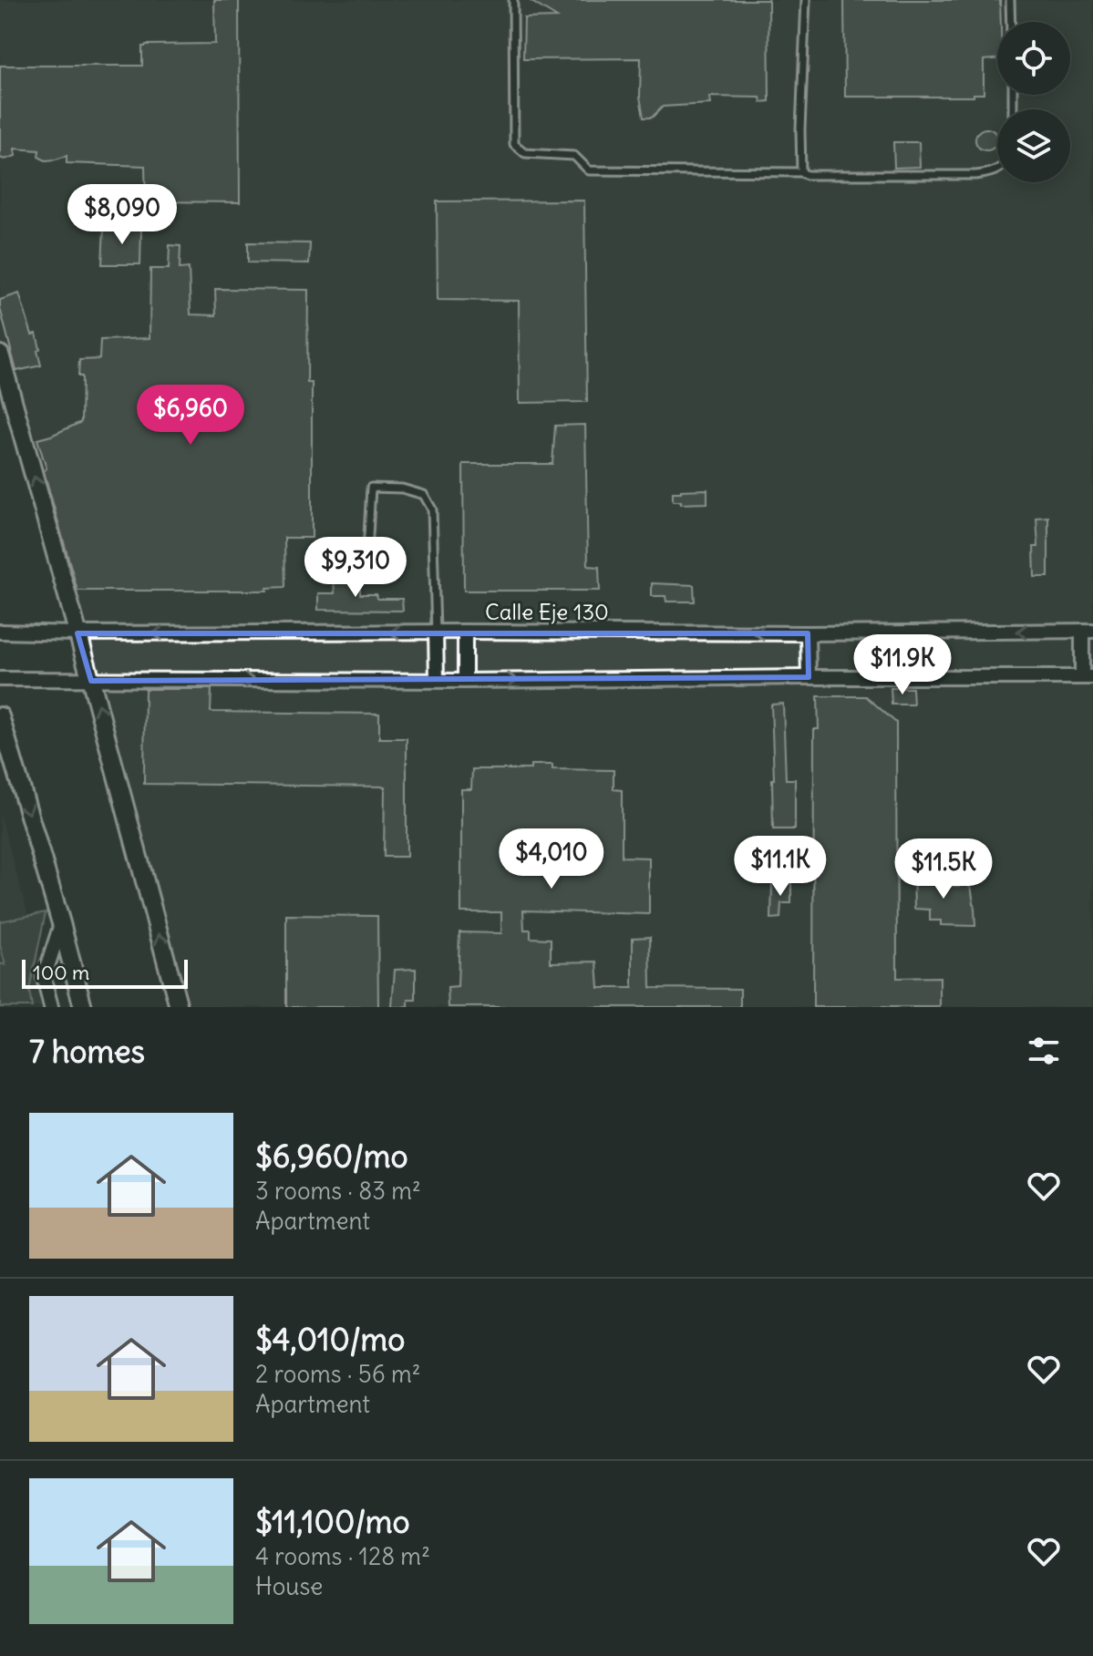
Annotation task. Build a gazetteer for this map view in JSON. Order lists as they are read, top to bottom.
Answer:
{
  "streets": {
    "street": ["Calle Eje 130"]
  },
  "scale_bar": "100 m",
  "page": {
    "price": [
      "$8,090",
      "$6,960",
      "$9,310",
      "$11.9K",
      "$4,010",
      "$11.1K",
      "$11.5K"
    ],
    "scale": "100 m",
    "heading": "7 homes",
    "list": [
      {
        "name": "$6,960/mo",
        "note": "3 rooms · 83 m² · Apartment"
      },
      {
        "name": "$4,010/mo",
        "note": "2 rooms · 56 m² · Apartment"
      },
      {
        "name": "$11,100/mo",
        "note": "4 rooms · 128 m² · House"
      }
    ]
  }
}
